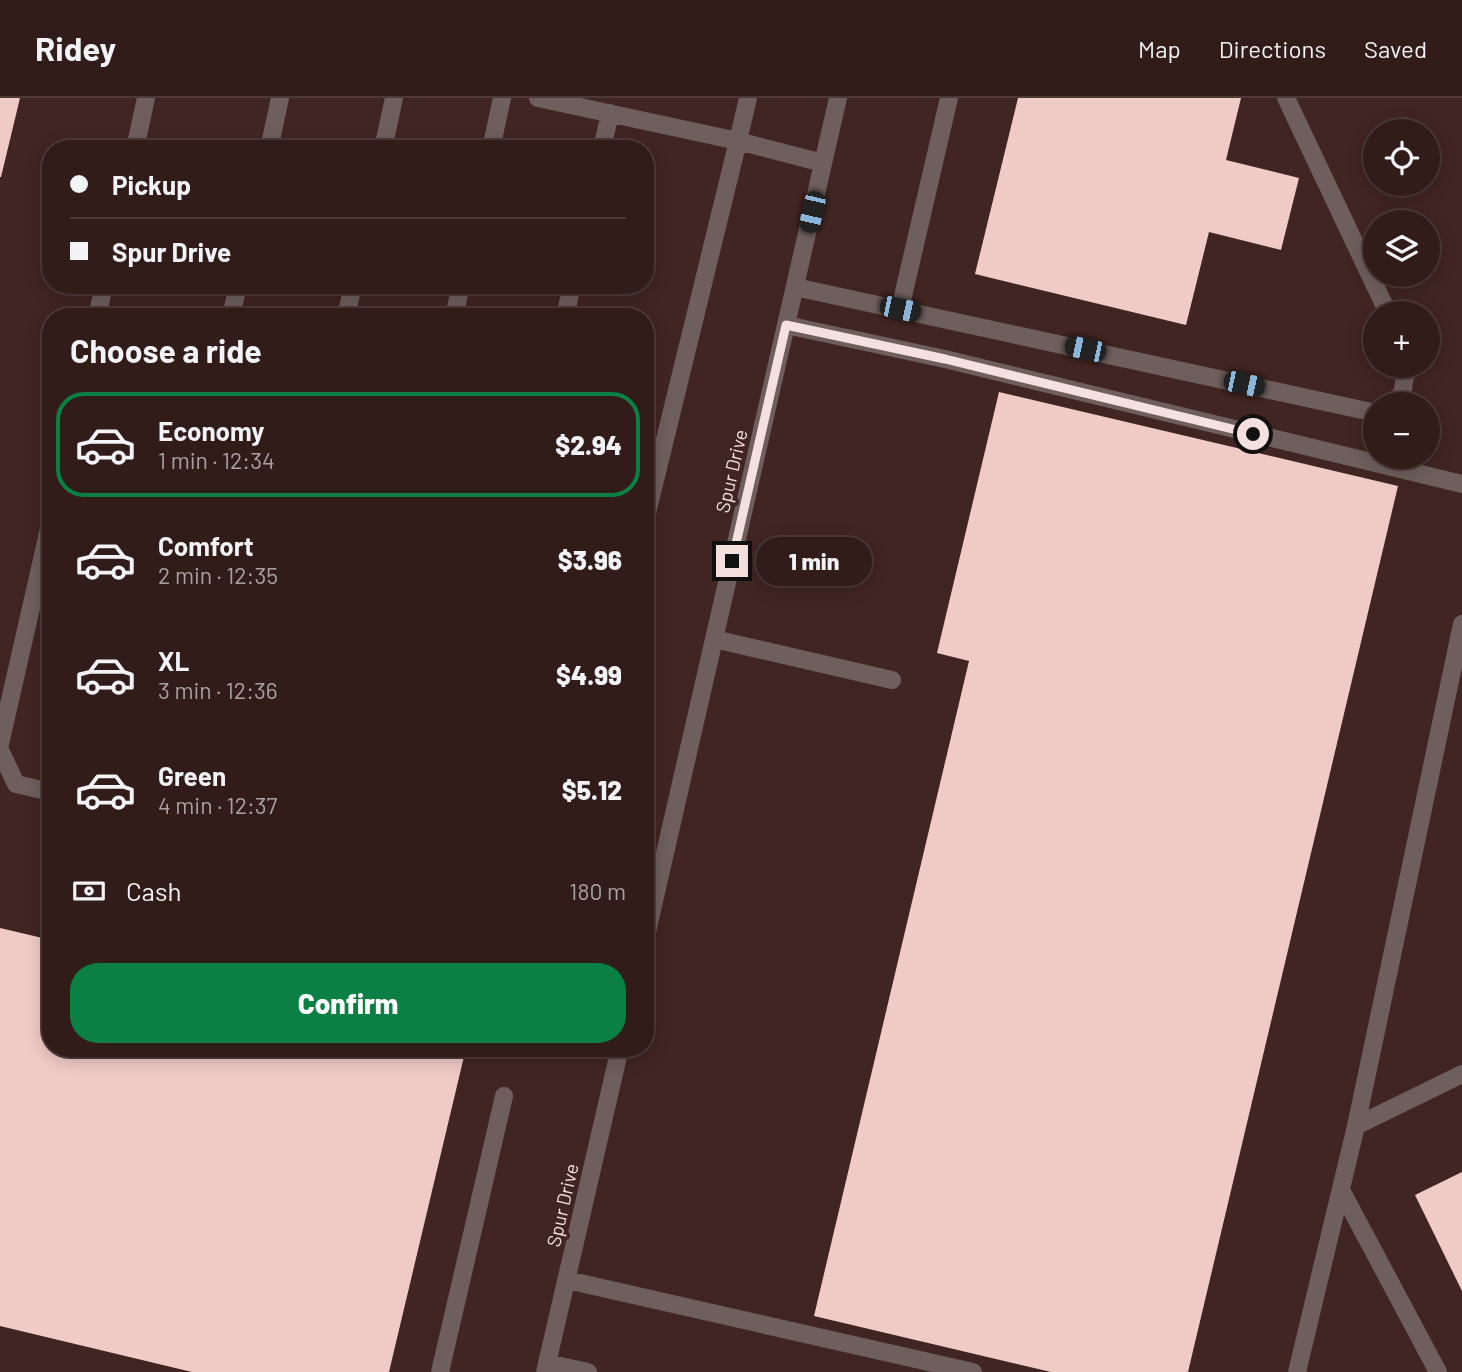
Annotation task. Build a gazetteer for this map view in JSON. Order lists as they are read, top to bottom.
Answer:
{
  "streets": {
    "street": ["Spur Drive"]
  },
  "page": {
    "header": "Ridey",
    "nav": ["Map", "Directions", "Saved"],
    "map_buttons": ["+", "−"],
    "banner": ["Pickup", "Spur Drive"],
    "heading": "Choose a ride",
    "list": [
      {
        "name": "Economy",
        "note": "1 min · 12:34",
        "value": "$2.94"
      },
      {
        "name": "Comfort",
        "note": "2 min · 12:35",
        "value": "$3.96"
      },
      {
        "name": "XL",
        "note": "3 min · 12:36",
        "value": "$4.99"
      },
      {
        "name": "Green",
        "note": "4 min · 12:37",
        "value": "$5.12"
      }
    ],
    "bubble": "1 min",
    "pay": ["Cash", "180 m"],
    "buttons": "Confirm"
  }
}
